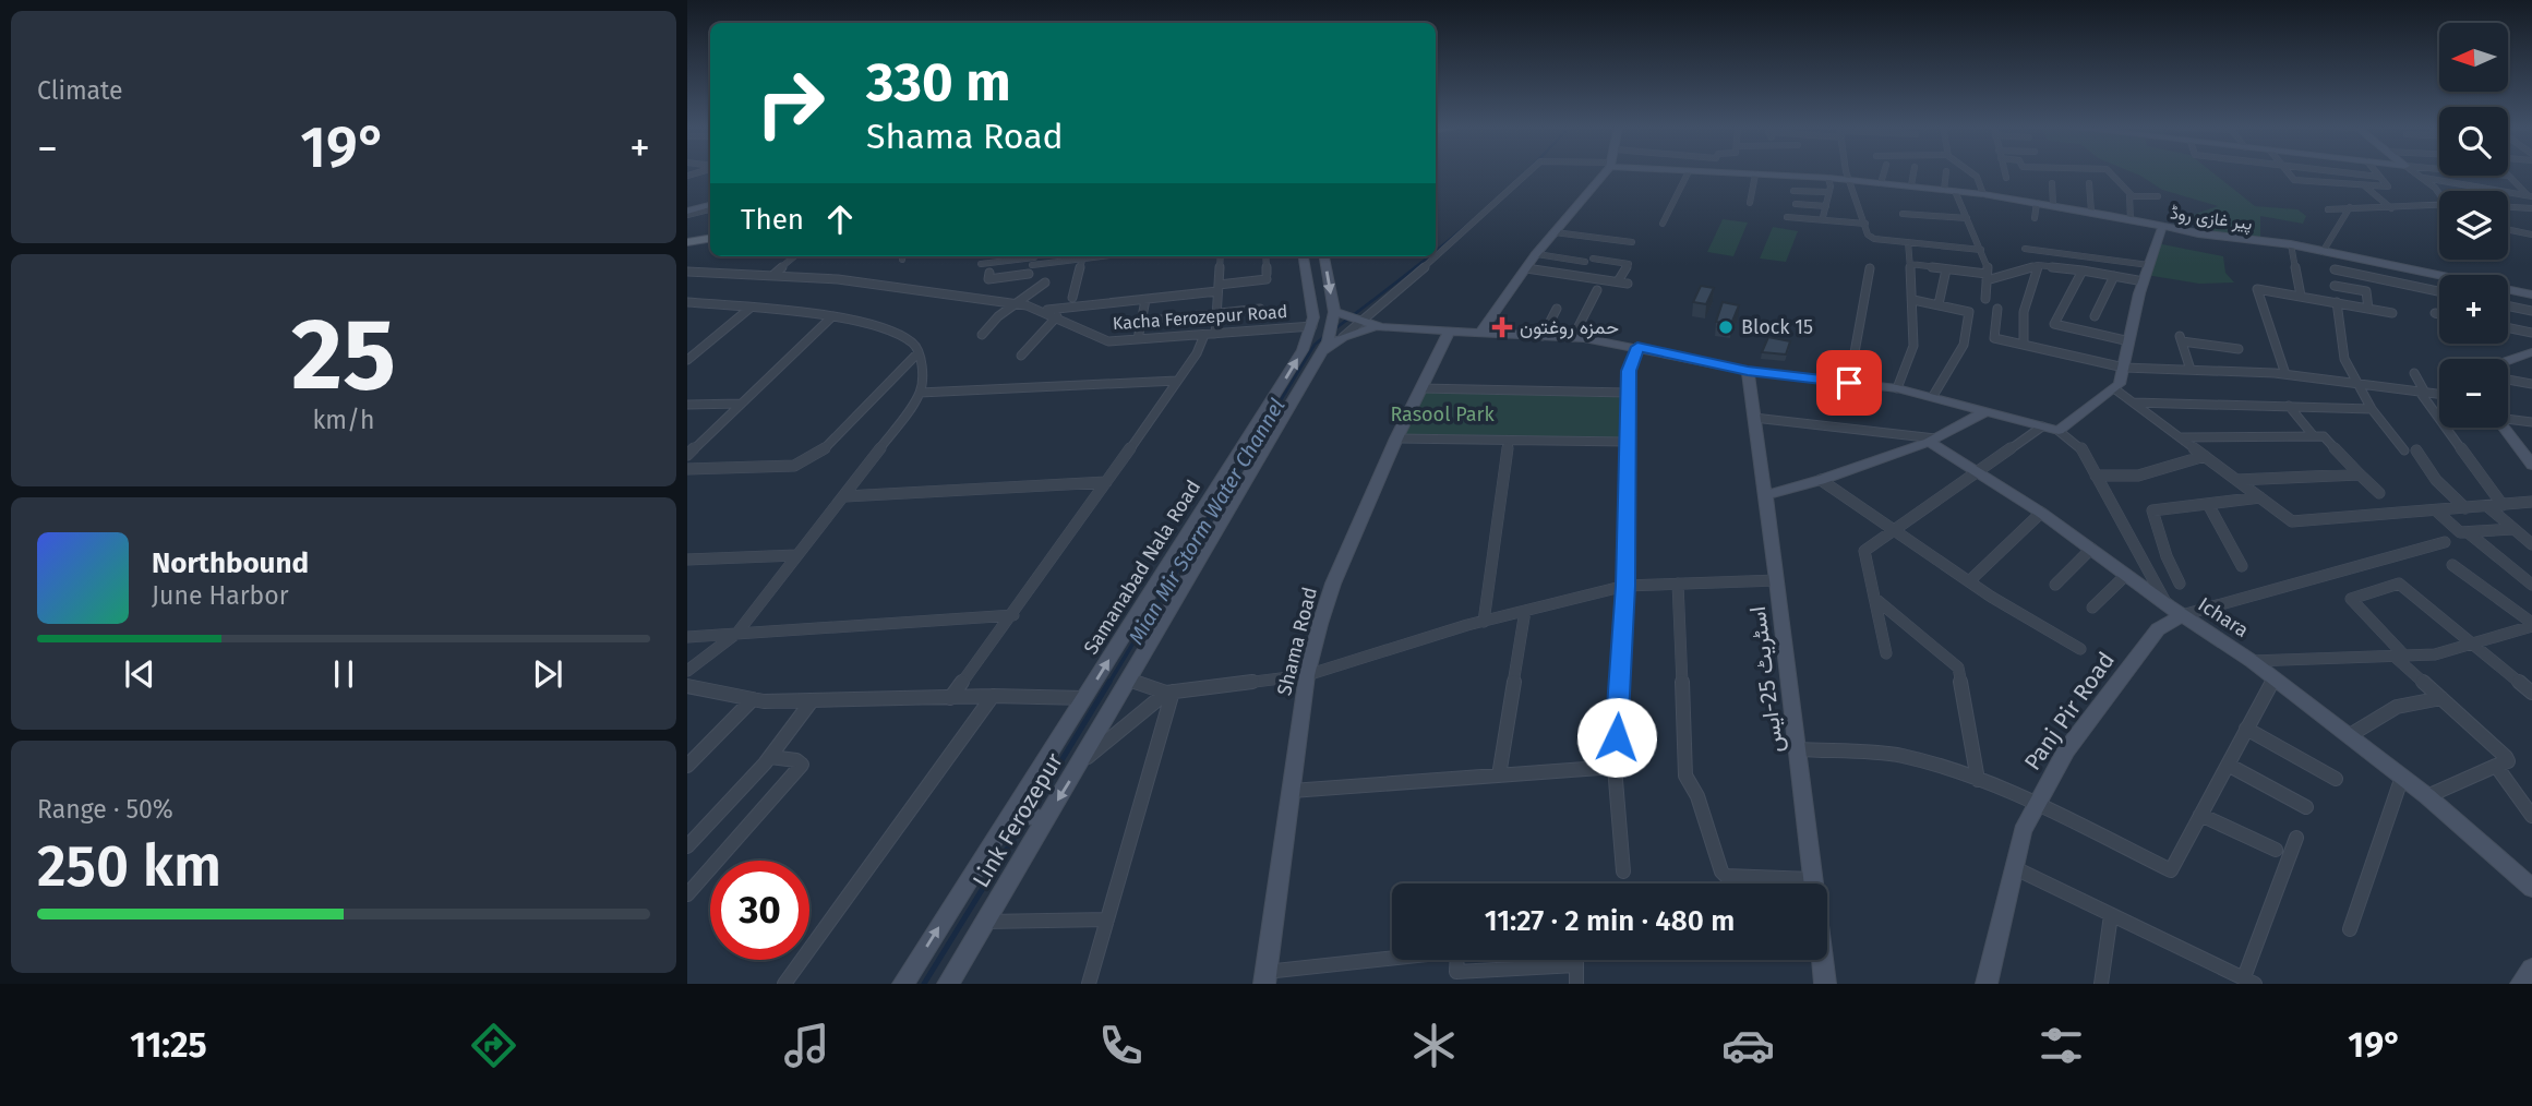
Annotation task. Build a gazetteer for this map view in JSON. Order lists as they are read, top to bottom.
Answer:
{
  "streets": {
    "street": [
      "پیر غازی روڈ",
      "Kacha Ferozepur Road",
      "Samanabad Nala Road",
      "Ichara",
      "Shama Road",
      "اسٹریٹ 25-ایس",
      "Panj Pir Road",
      "Link Ferozepur"
    ]
  },
  "crossings": [
    ["Kacha Ferozepur Road", "Samanabad Nala Road"],
    ["Ichara", "Panj Pir Road"]
  ],
  "water": ["Mian Mir Storm Water Channel"],
  "parks": ["Rasool Park"],
  "places": {
    "health": ["حمزه روغتون"],
    "other": ["Block 15"]
  },
  "north": "left",
  "page": {
    "tile": [
      "Climate",
      ["25", "km/h"],
      ["Range · 50%", "250 km"]
    ],
    "map_buttons": ["+", "−"],
    "turn": ["330 m", "Shama Road"],
    "heat": ["−", "19°", "+"],
    "then": "Then",
    "song": ["Northbound", "June Harbor"],
    "limit": "30",
    "trip": "11:27 · 2 min · 480 m",
    "tabs": ["11:25", "19°"]
  }
}
